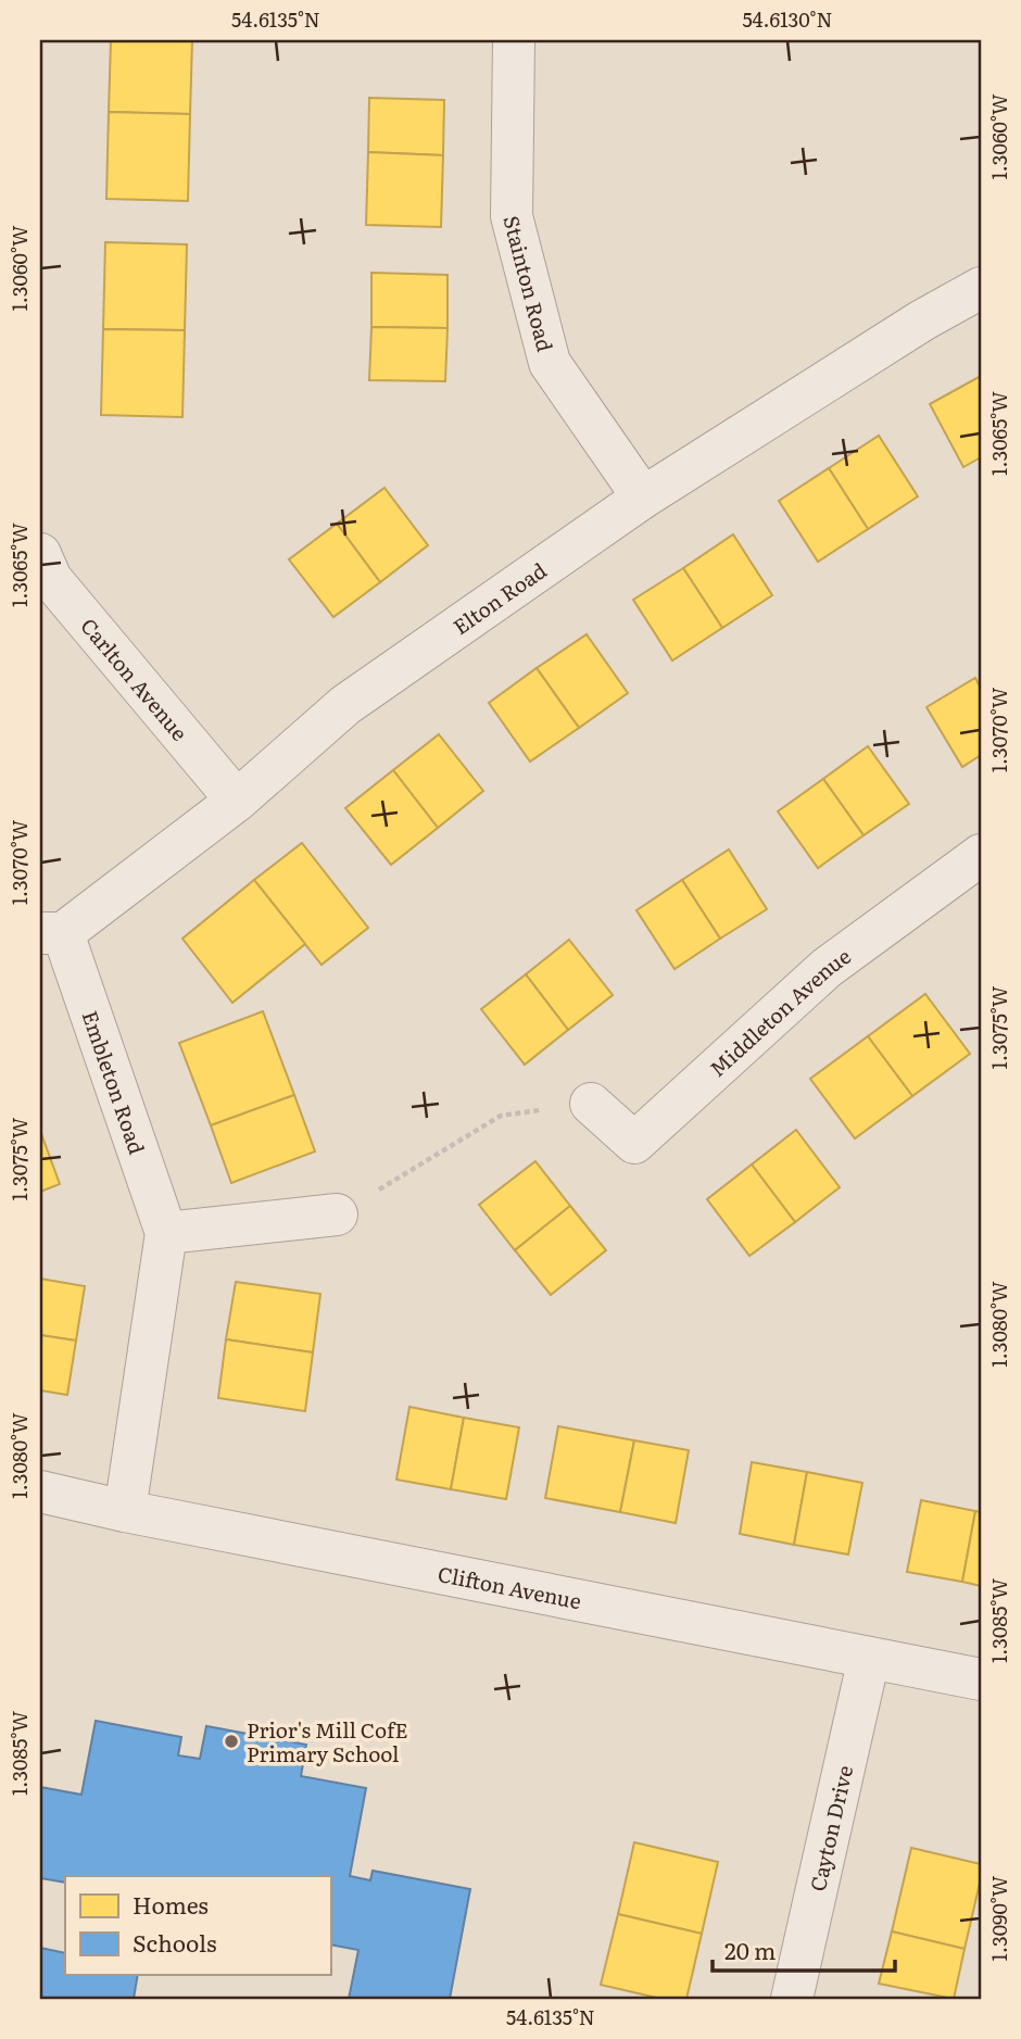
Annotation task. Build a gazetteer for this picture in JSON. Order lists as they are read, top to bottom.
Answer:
{
  "streets": {
    "street": [
      "Stainton Road",
      "Elton Road",
      "Carlton Avenue",
      "Middleton Avenue",
      "Embleton Road",
      "Clifton Avenue",
      "Cayton Drive"
    ]
  },
  "crossings": [
    ["Stainton Road", "Elton Road"],
    ["Elton Road", "Carlton Avenue"],
    ["Elton Road", "Embleton Road"],
    ["Embleton Road", "Clifton Avenue"],
    ["Clifton Avenue", "Cayton Drive"]
  ],
  "places": ["Prior's Mill CofE Primary School"],
  "legend": ["Homes", "Schools"],
  "scale_bar": "20 m",
  "coordinates": [
    "54.6135°N",
    "54.6130°N",
    "1.3060°W",
    "1.3065°W",
    "1.3070°W",
    "1.3075°W",
    "1.3080°W",
    "1.3085°W",
    "1.3090°W"
  ]
}
